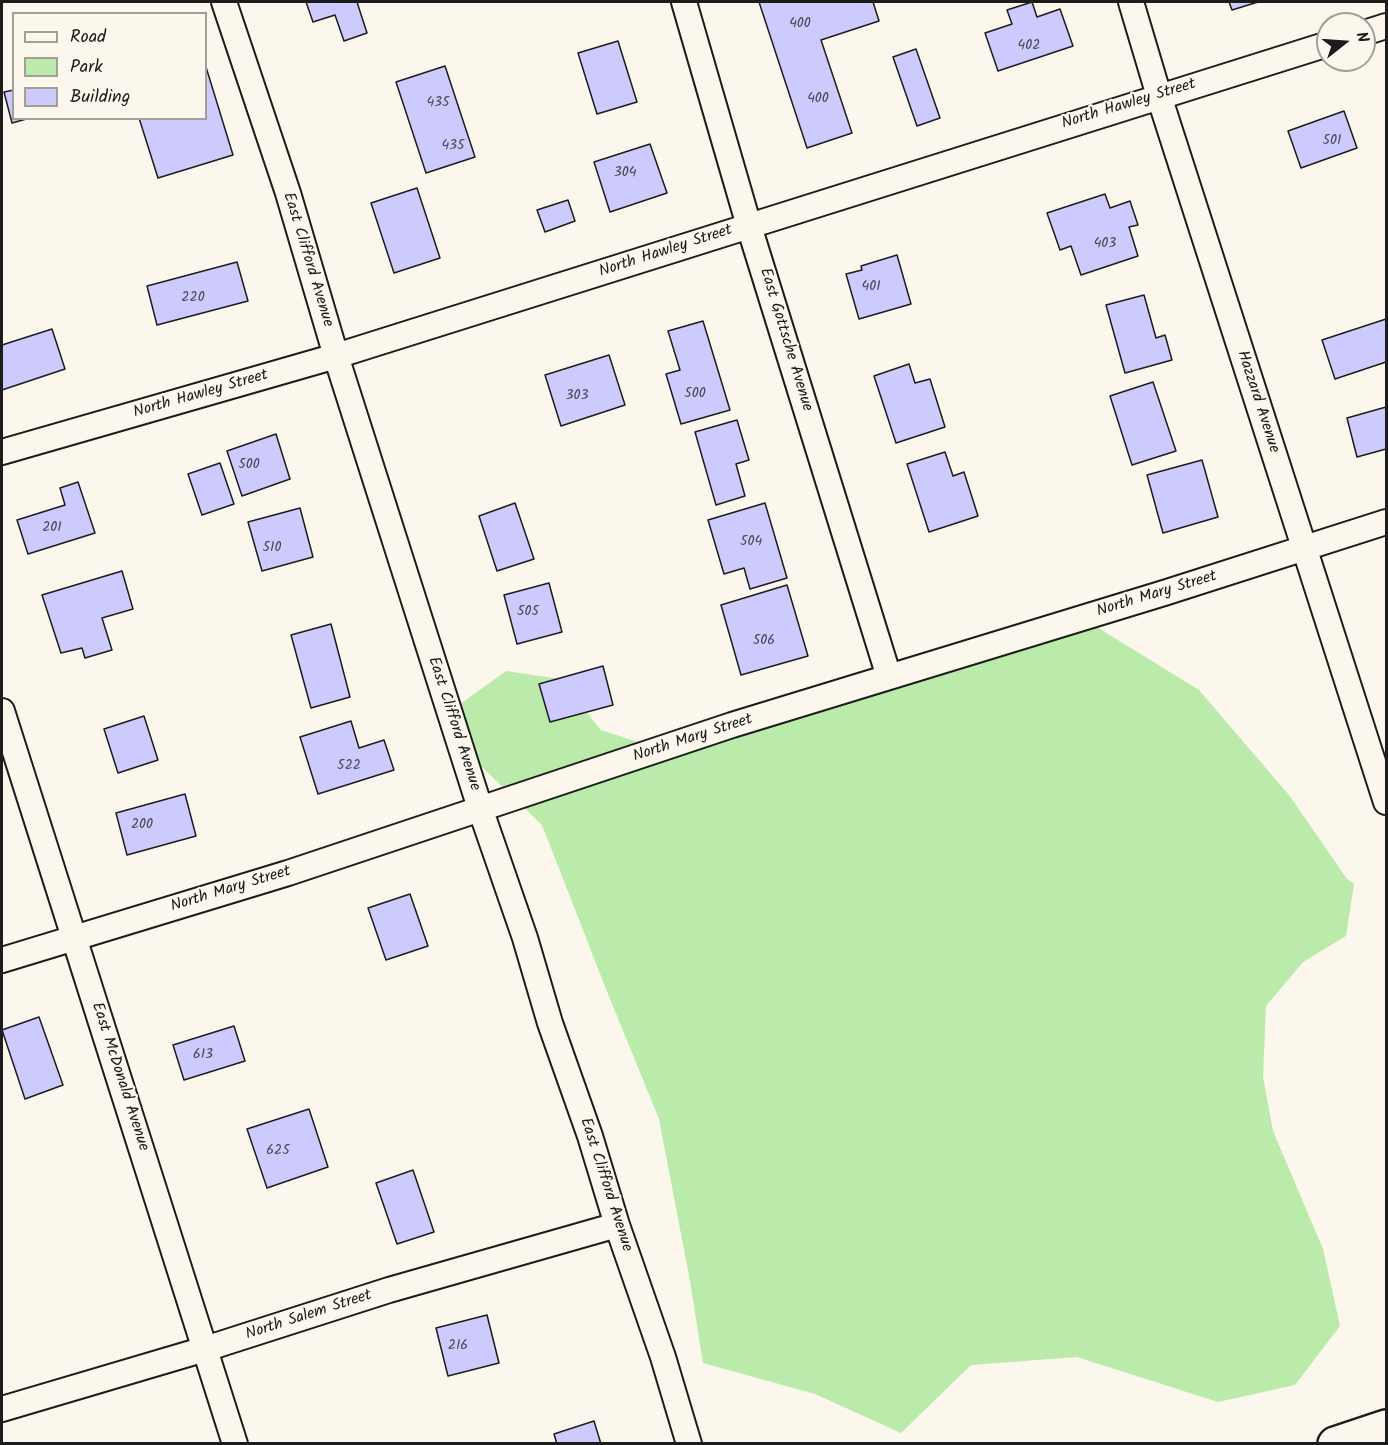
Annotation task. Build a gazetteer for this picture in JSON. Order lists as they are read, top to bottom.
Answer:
{
  "streets": {
    "street": [
      "North Hawley Street",
      "East Clifford Avenue",
      "East Gottsche Avenue",
      "Hazzard Avenue",
      "North Mary Street",
      "East McDonald Avenue",
      "North Salem Street"
    ]
  },
  "crossings": [
    ["North Hawley Street", "East Clifford Avenue"],
    ["North Hawley Street", "East Gottsche Avenue"],
    ["North Hawley Street", "Hazzard Avenue"],
    ["East Clifford Avenue", "North Mary Street"],
    ["East Clifford Avenue", "North Salem Street"],
    ["East Gottsche Avenue", "North Mary Street"],
    ["Hazzard Avenue", "North Mary Street"],
    ["North Mary Street", "East McDonald Avenue"],
    ["East McDonald Avenue", "North Salem Street"]
  ],
  "house_numbers": [
    "400",
    "402",
    "400",
    "435",
    "501",
    "435",
    "304",
    "403",
    "401",
    "220",
    "500",
    "303",
    "500",
    "201",
    "504",
    "510",
    "505",
    "506",
    "522",
    "200",
    "613",
    "625",
    "216"
  ],
  "legend": ["Road", "Park", "Building"],
  "north": "right"
}
